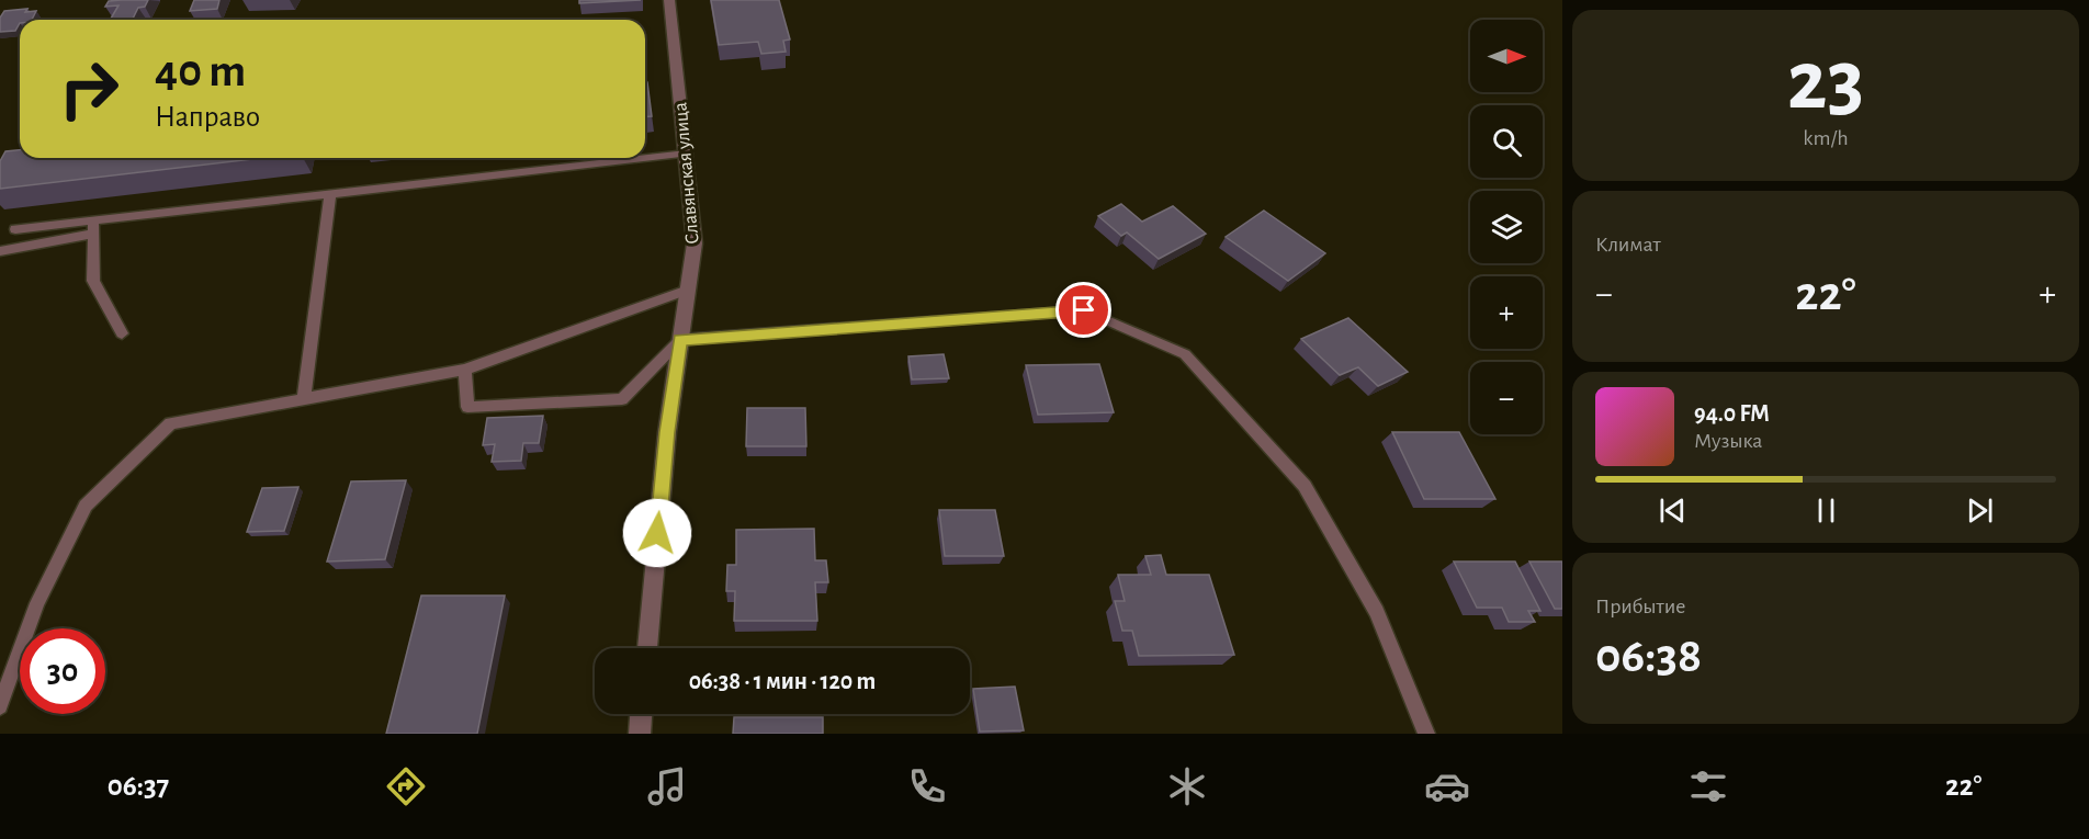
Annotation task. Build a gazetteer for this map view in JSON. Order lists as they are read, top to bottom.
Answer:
{
  "streets": {
    "street": ["Славянская улица"]
  },
  "north": "right",
  "page": {
    "tile": [
      ["23", "km/h"],
      "Климат",
      ["Прибытие", "06:38"]
    ],
    "map_buttons": ["+", "−"],
    "turn": ["40 m", "Направо"],
    "heat": ["−", "22°", "+"],
    "song": ["94.0 FM", "Музыка"],
    "limit": "30",
    "trip": "06:38 · 1 мин · 120 m",
    "tabs": ["06:37", "22°"]
  }
}
